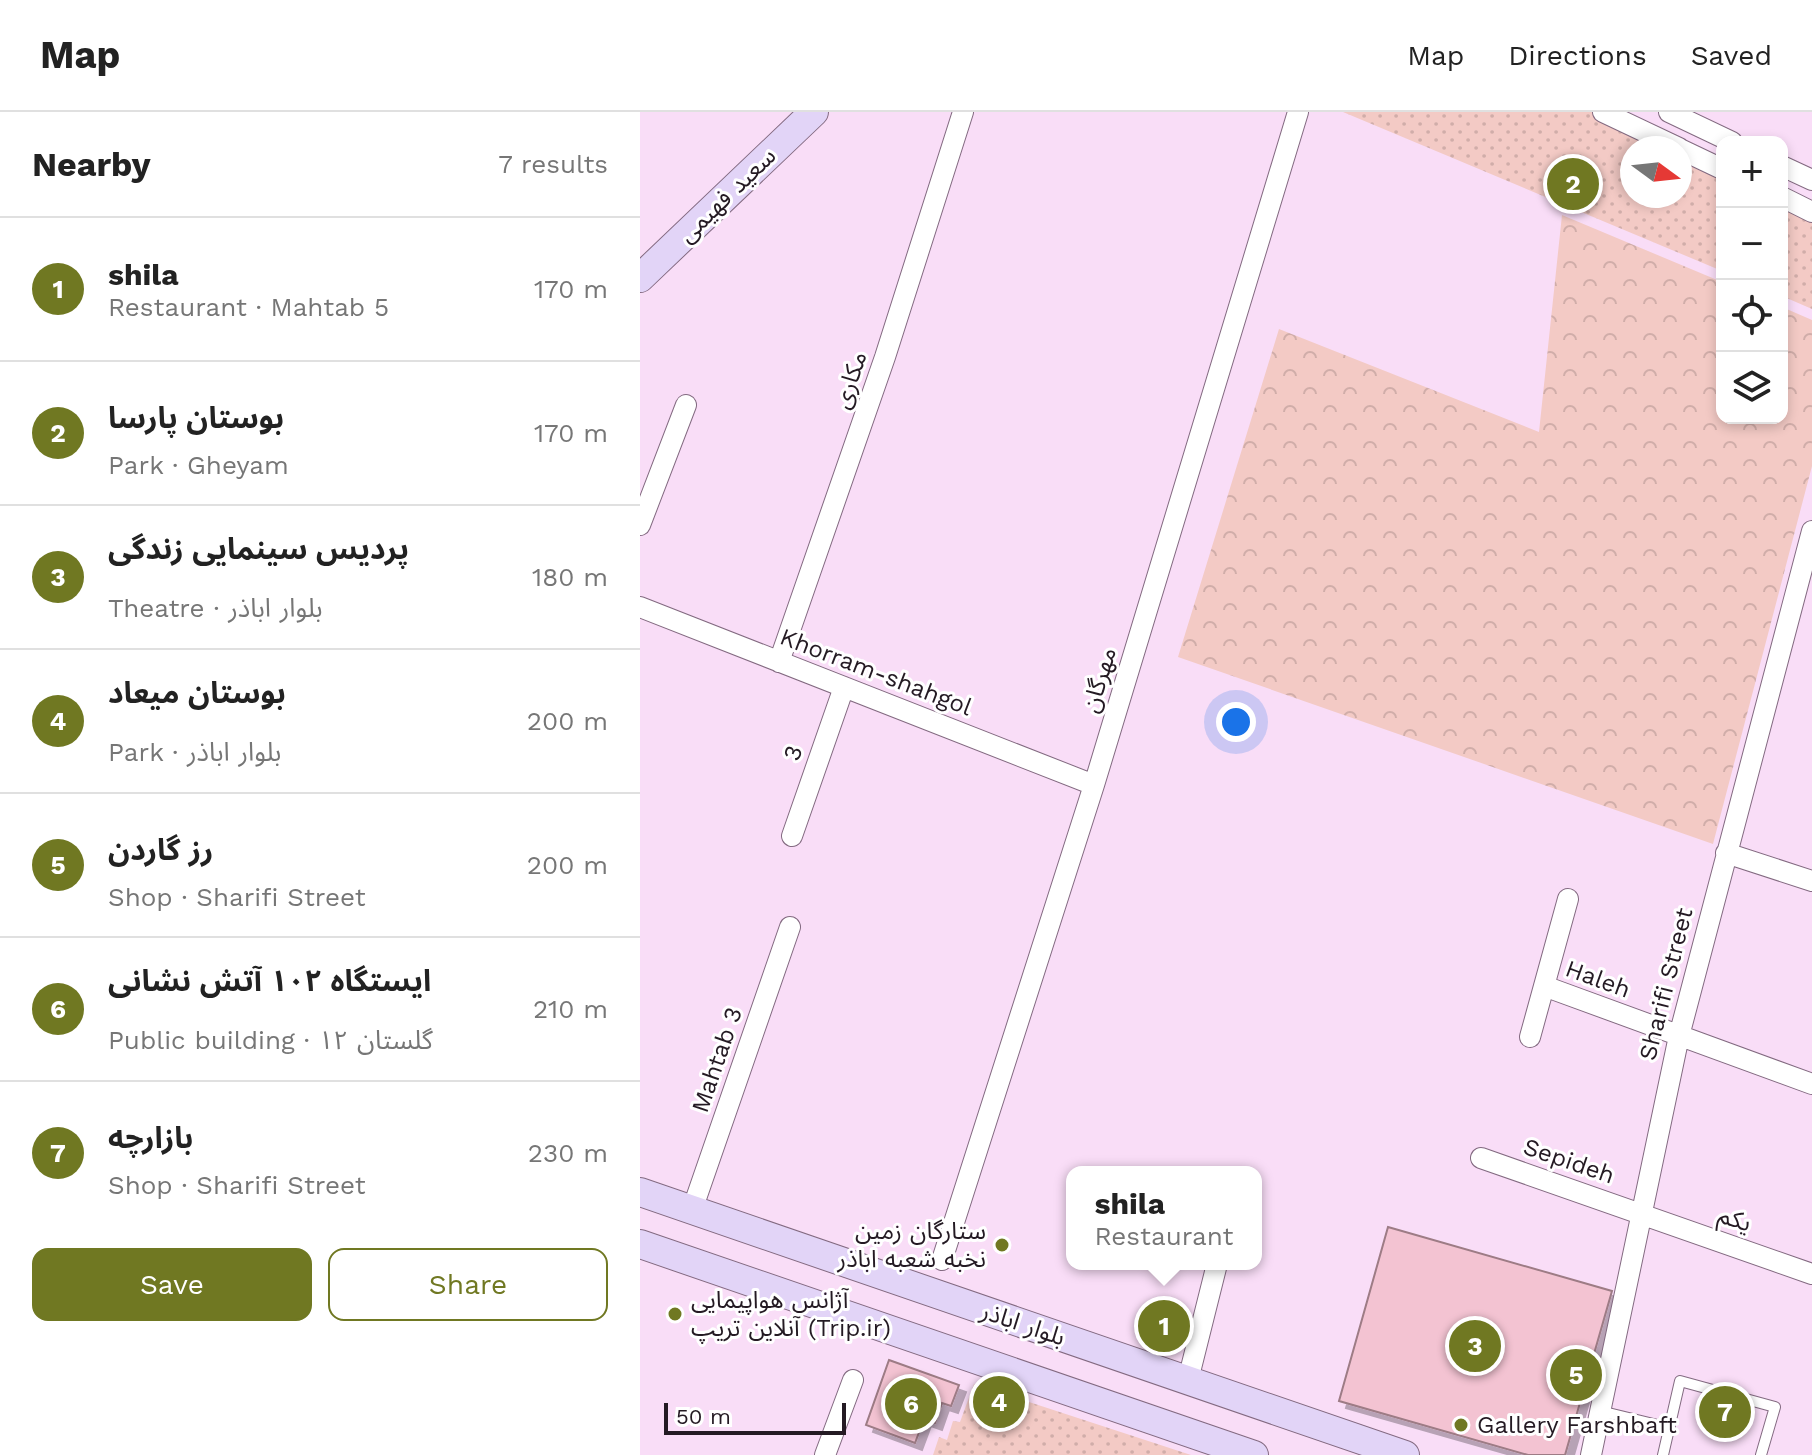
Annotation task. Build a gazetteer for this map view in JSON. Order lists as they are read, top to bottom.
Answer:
{
  "streets": {
    "main road": ["سعید فهیمی", "بلوار اباذر"],
    "street": [
      "مکاری",
      "Khorram-shahgol",
      "مهرگان",
      "3",
      "Haleh",
      "Sharifi Street",
      "Mahtab 3",
      "Sepideh",
      "یکم"
    ]
  },
  "crossings": [
    ["مکاری", "Khorram-shahgol"],
    ["Khorram-shahgol", "مهرگان"],
    ["Khorram-shahgol", "3"],
    ["Haleh", "Sharifi Street"],
    ["Sharifi Street", "Sepideh"],
    ["Sharifi Street", "یکم"],
    ["Mahtab 3", "بلوار اباذر"],
    ["Sepideh", "یکم"]
  ],
  "places": ["ستارگان زمین نخبه شعبه اباذر", "آژانس هواپیمایی آنلاین تریپ (Trip.ir)", "Gallery Farshbaft"],
  "scale_bar": "50 m",
  "north": "right",
  "page": {
    "header": "Map",
    "nav": ["Map", "Directions", "Saved"],
    "heading": ["Nearby", "7 results"],
    "map_buttons": ["+", "−"],
    "pins": [
      "2",
      "1",
      "3",
      "5",
      "4",
      "6",
      "7"
    ],
    "list": [
      {
        "mark": "1",
        "name": "shila",
        "note": "Restaurant · Mahtab 5",
        "value": "170 m"
      },
      {
        "mark": "2",
        "name": "بوستان پارسا",
        "note": "Park · Gheyam",
        "value": "170 m"
      },
      {
        "mark": "3",
        "name": "پردیس سینمایی زندگی",
        "note": "Theatre · بلوار اباذر",
        "value": "180 m"
      },
      {
        "mark": "4",
        "name": "بوستان میعاد",
        "note": "Park · بلوار اباذر",
        "value": "200 m"
      },
      {
        "mark": "5",
        "name": "رز گاردن",
        "note": "Shop · Sharifi Street",
        "value": "200 m"
      },
      {
        "mark": "6",
        "name": "ایستگاه ۱۰۲ آتش نشانی",
        "note": "Public building · گلستان ۱۲",
        "value": "210 m"
      },
      {
        "mark": "7",
        "name": "بازارچه",
        "note": "Shop · Sharifi Street",
        "value": "230 m"
      }
    ],
    "popup": ["shila", "Restaurant"],
    "buttons": ["Save", "Share"],
    "scale": "50 m"
  }
}
